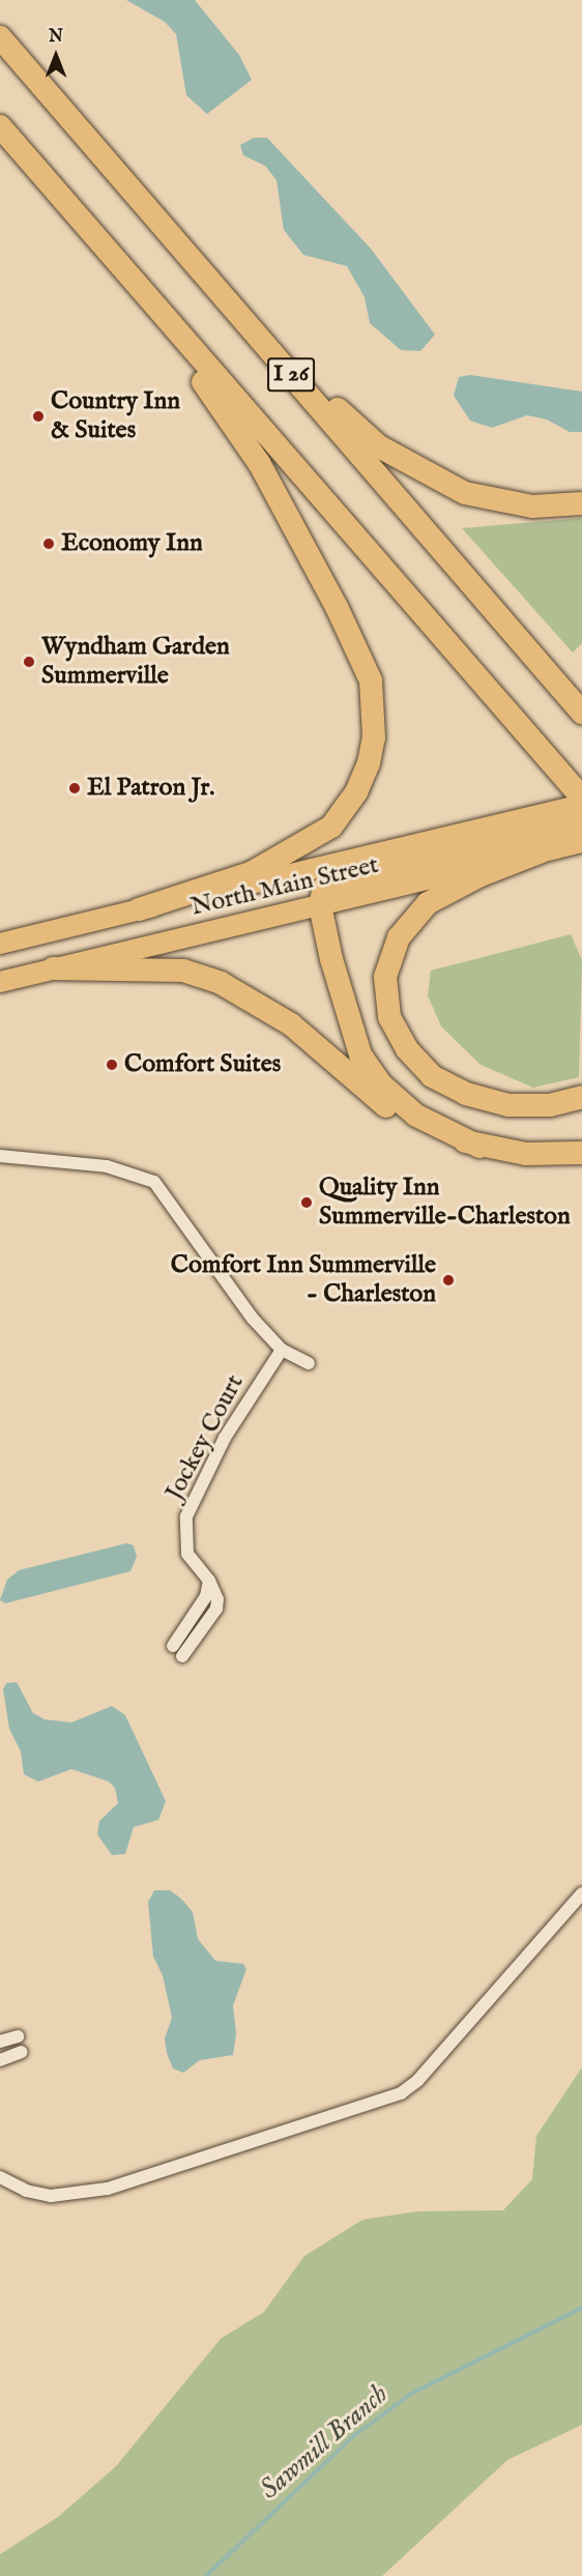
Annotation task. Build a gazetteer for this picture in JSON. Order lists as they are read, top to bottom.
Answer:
{
  "streets": {
    "highway": ["I 26"],
    "main road": ["North Main Street"],
    "street": ["Jockey Court"]
  },
  "crossings": [
    ["I 26", "North Main Street"]
  ],
  "water": ["Sawmill Branch"],
  "places": [
    "Country Inn & Suites",
    "Economy Inn",
    "Wyndham Garden Summerville",
    "El Patron Jr.",
    "Comfort Suites",
    "Quality Inn Summerville-Charleston",
    "Comfort Inn Summerville - Charleston"
  ],
  "north": "top"
}
